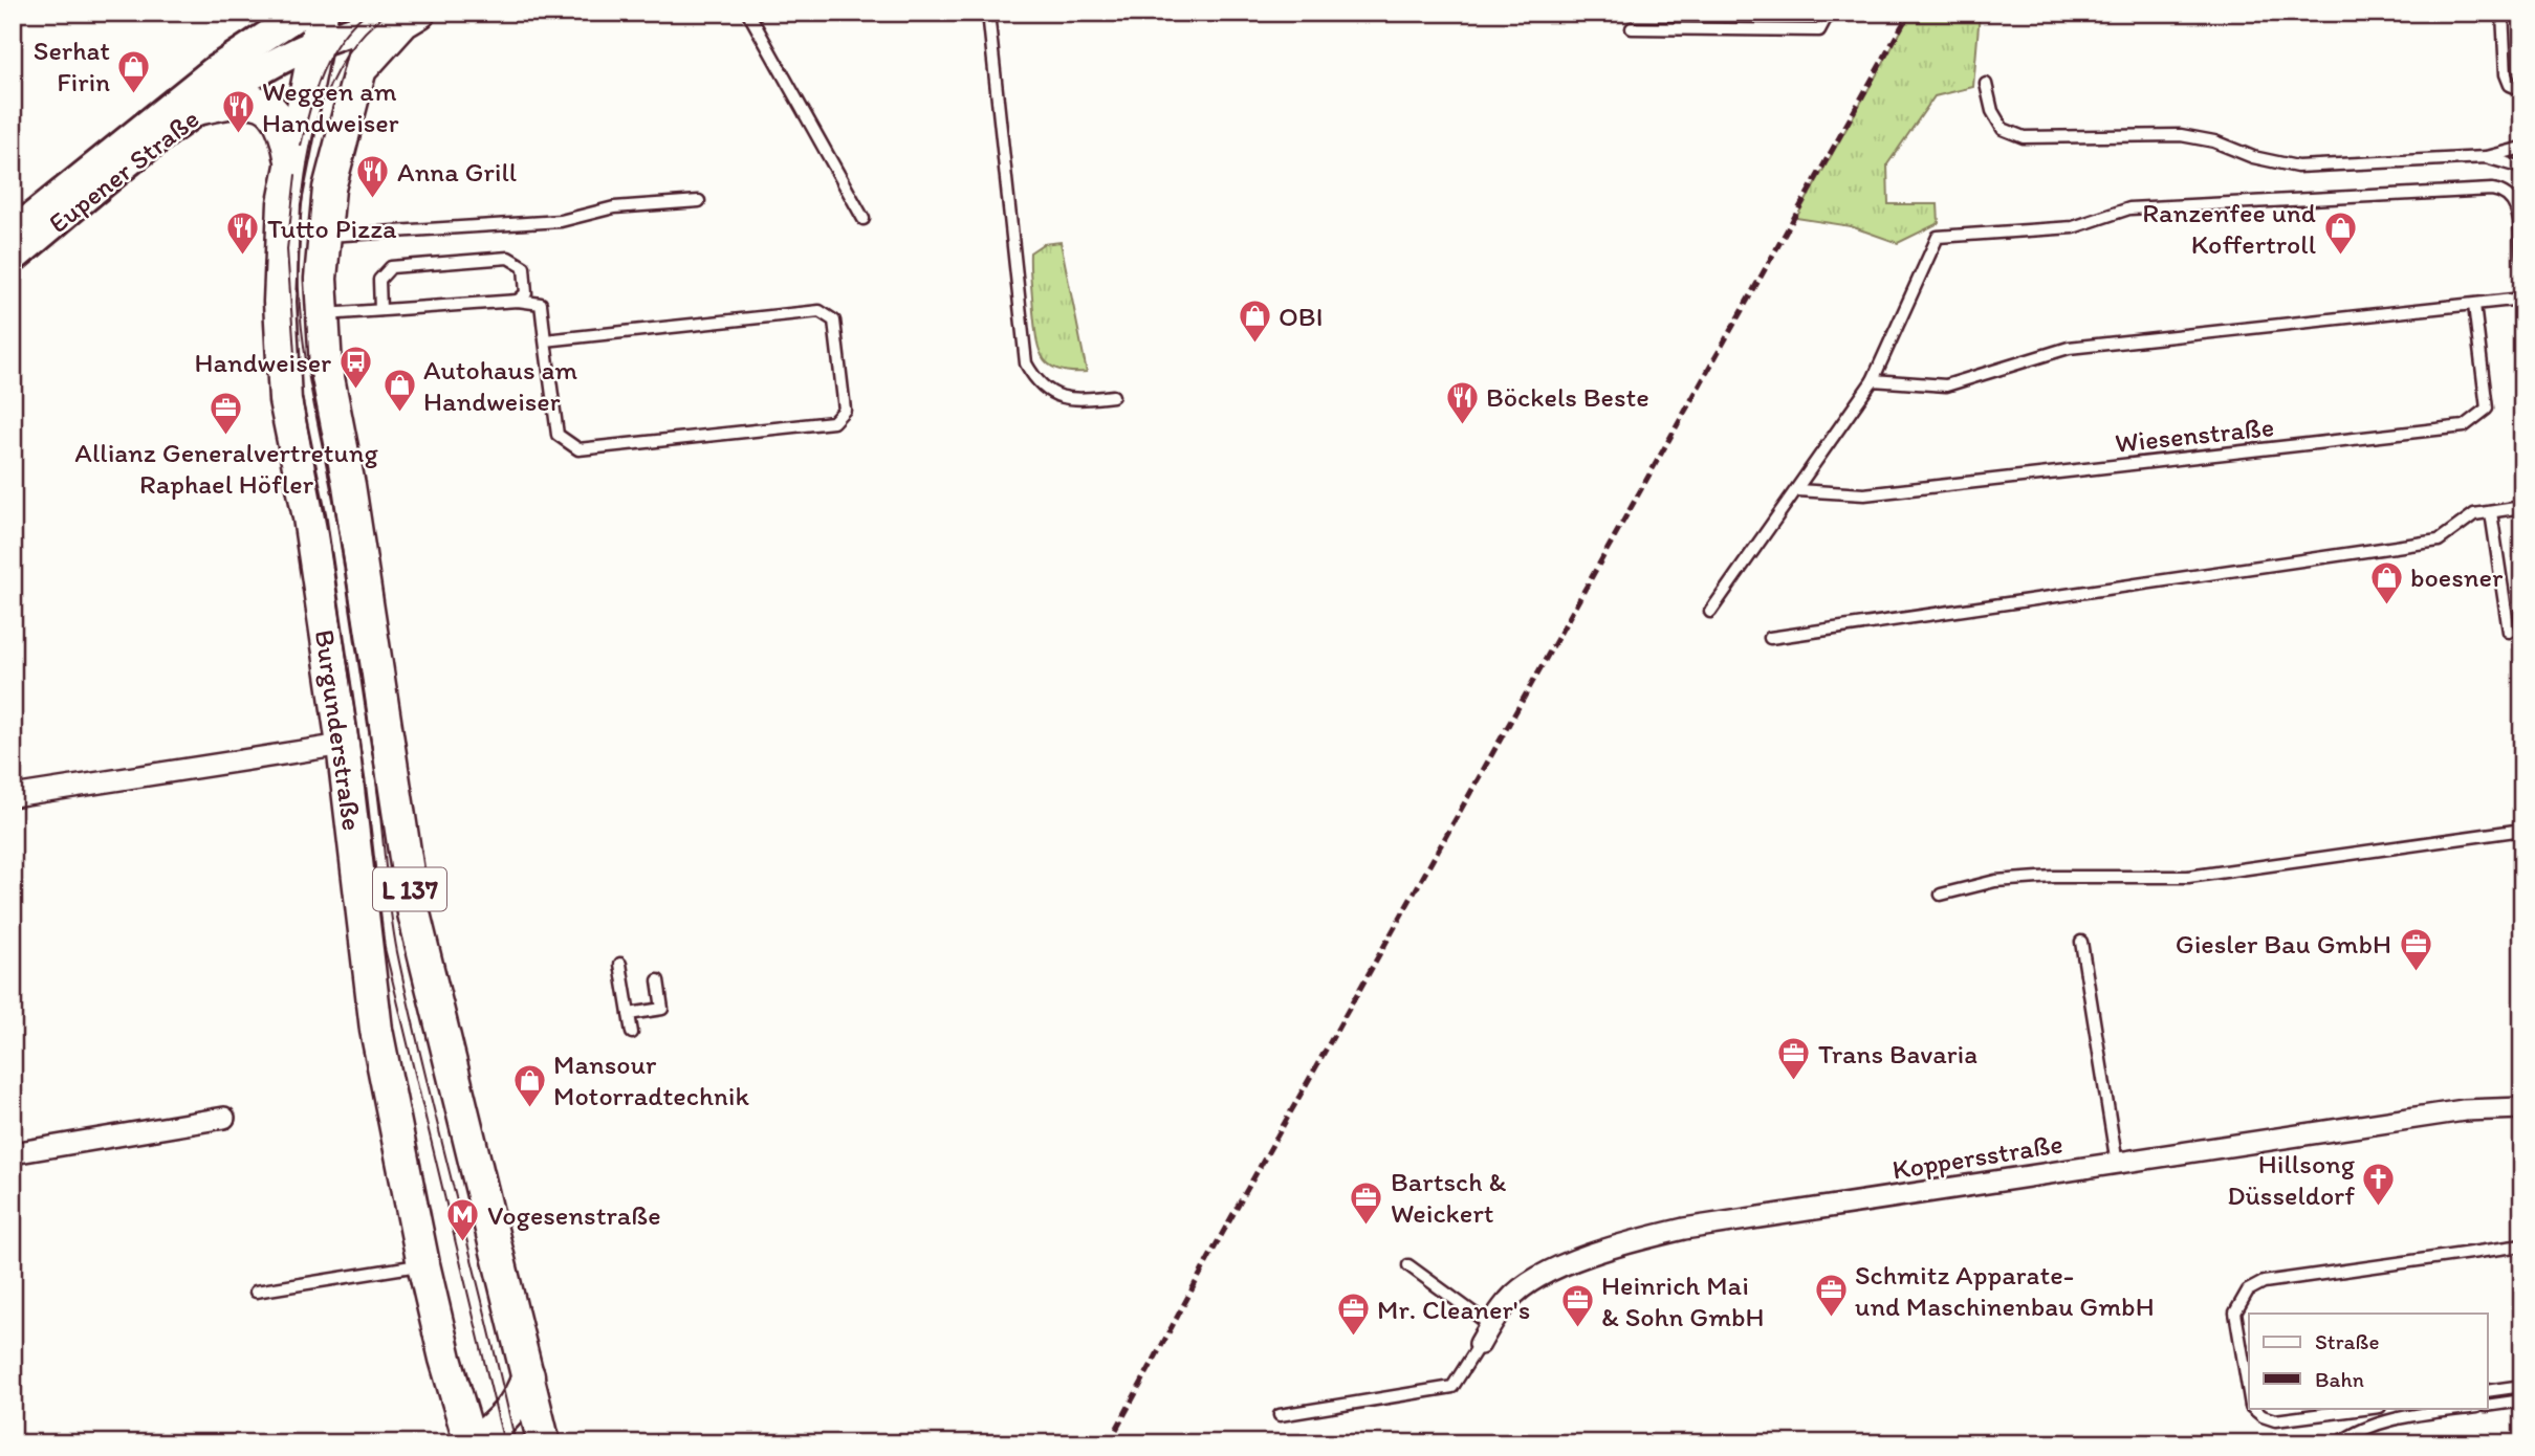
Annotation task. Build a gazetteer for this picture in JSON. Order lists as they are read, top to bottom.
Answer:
{
  "streets": {
    "main road": ["Eupener Straße", "Burgunderstraße", "L 137"],
    "street": ["Koppersstraße"],
    "lane": ["Wiesenstraße"]
  },
  "crossings": [
    ["Eupener Straße", "Burgunderstraße"],
    ["Eupener Straße", "L 137"],
    ["Burgunderstraße", "L 137"]
  ],
  "places": {
    "shop": [
      "Serhat Firin",
      "Ranzenfee und Koffertroll",
      "OBI",
      "Autohaus am Handweiser",
      "boesner",
      "Mansour Motorradtechnik"
    ],
    "restaurant": [
      "Weggen am Handweiser",
      "Anna Grill",
      "Tutto Pizza",
      "Böckels Beste"
    ],
    "bus stop": ["Handweiser"],
    "office": [
      "Allianz Generalvertretung Raphael Höfler",
      "Giesler Bau GmbH",
      "Trans Bavaria",
      "Bartsch & Weickert",
      "Schmitz Apparate- und Maschinenbau GmbH",
      "Heinrich Mai & Sohn GmbH",
      "Mr. Cleaner's"
    ],
    "church": ["Hillsong Düsseldorf"],
    "metro station": ["Vogesenstraße"]
  },
  "legend": ["Straße", "Bahn"]
}
